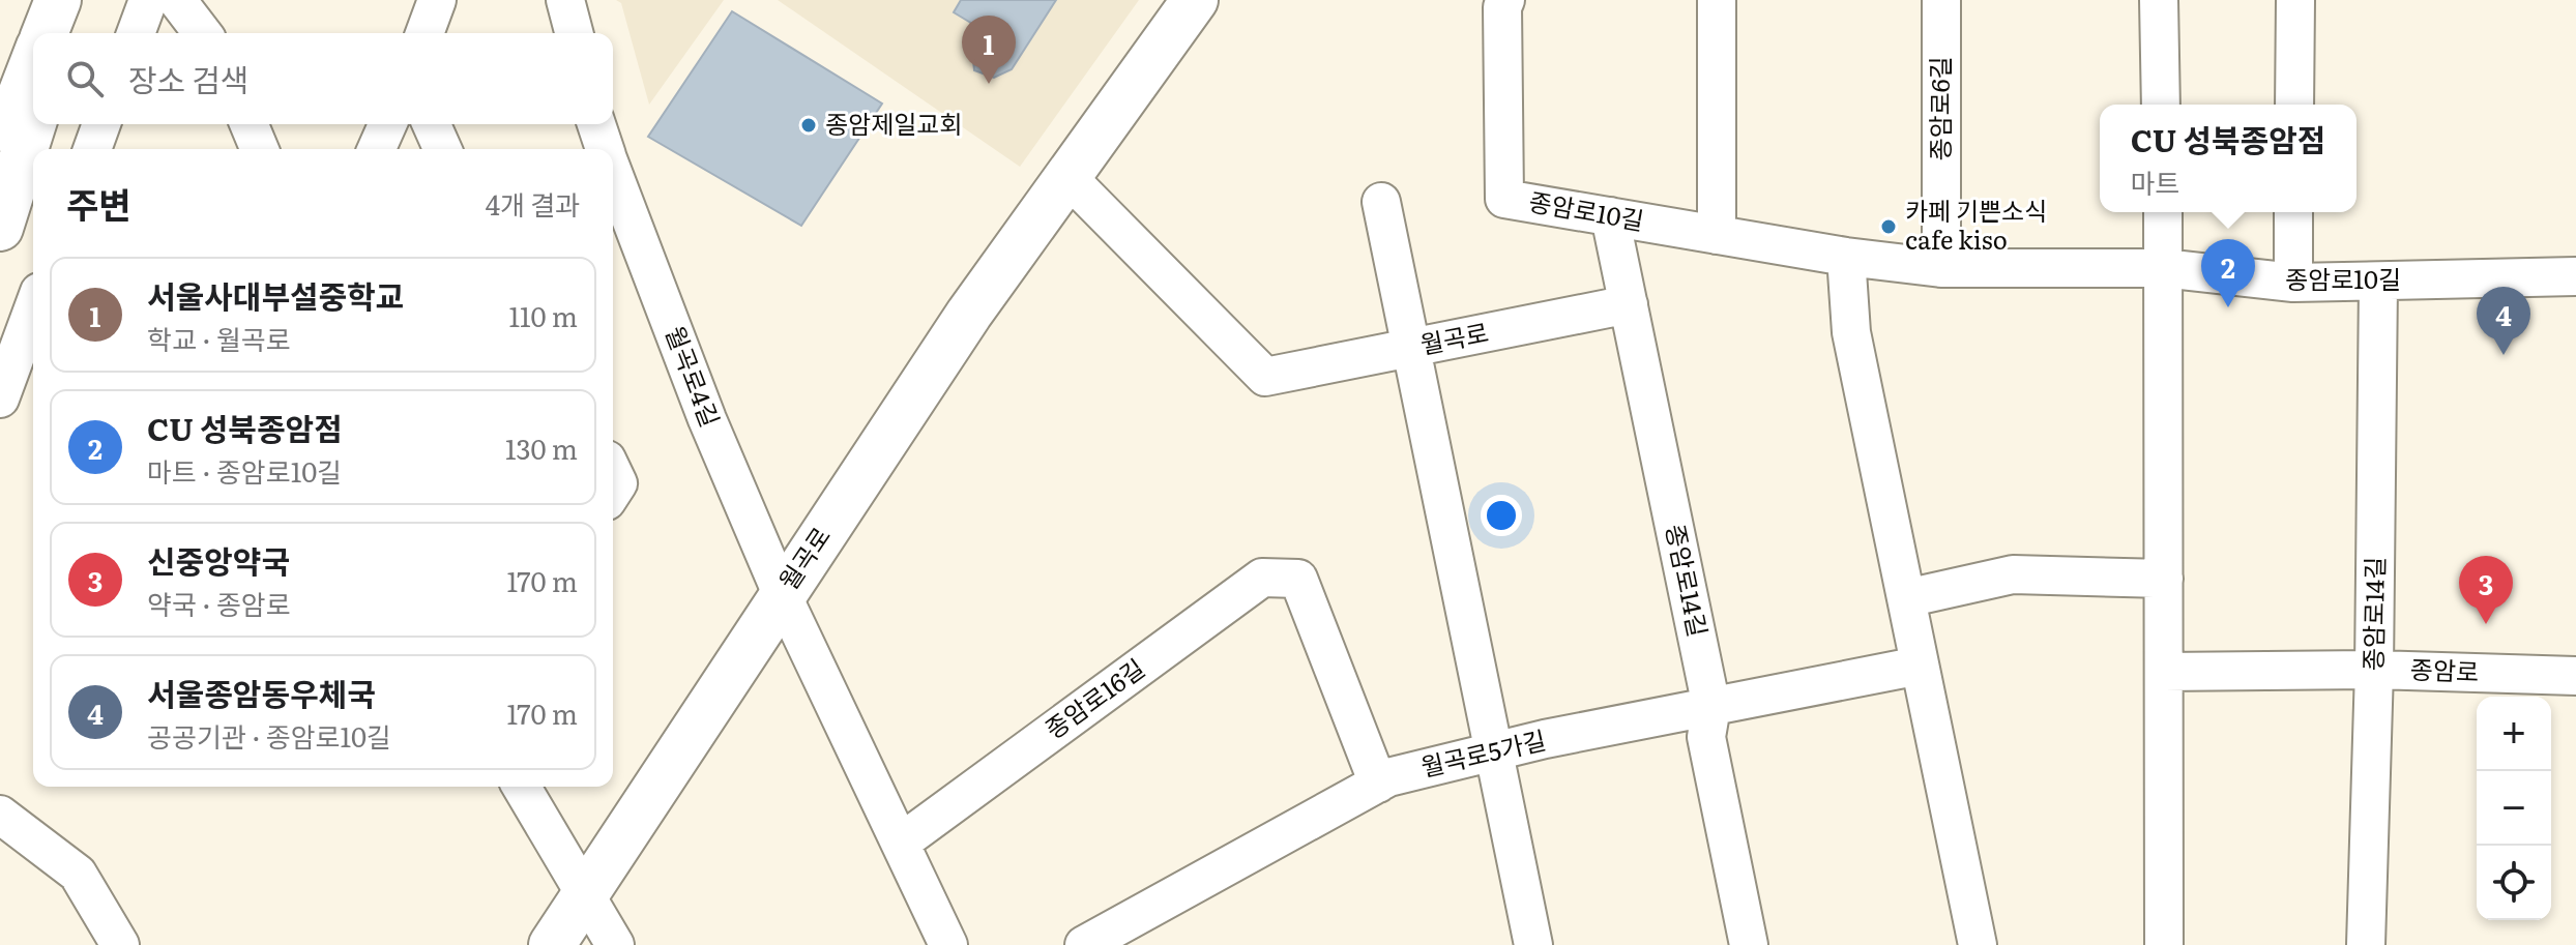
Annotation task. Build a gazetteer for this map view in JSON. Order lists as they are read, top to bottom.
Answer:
{
  "streets": {
    "main road": ["월곡로"],
    "street": [
      "종암로6길",
      "종암로10길",
      "월곡로4길",
      "종암로14길",
      "종암로",
      "종암로16길",
      "월곡로5가길"
    ]
  },
  "crossings": [
    ["종암로6길", "종암로10길"],
    ["종암로10길", "종암로14길"],
    ["월곡로", "월곡로4길"],
    ["월곡로", "종암로14길"],
    ["종암로14길", "종암로"],
    ["종암로14길", "월곡로5가길"],
    ["종암로16길", "월곡로5가길"]
  ],
  "places": ["종암제일교회", "카페 기쁜소식 cafe kiso"],
  "page": {
    "pins": [
      "1",
      "2",
      "4",
      "3"
    ],
    "search": "장소 검색",
    "popup": ["CU 성북종암점", "마트"],
    "heading": ["주변", "4개 결과"],
    "list": [
      {
        "mark": "1",
        "name": "서울사대부설중학교",
        "note": "학교 · 월곡로",
        "value": "110 m"
      },
      {
        "mark": "2",
        "name": "CU 성북종암점",
        "note": "마트 · 종암로10길",
        "value": "130 m"
      },
      {
        "mark": "3",
        "name": "신중앙약국",
        "note": "약국 · 종암로",
        "value": "170 m"
      },
      {
        "mark": "4",
        "name": "서울종암동우체국",
        "note": "공공기관 · 종암로10길",
        "value": "170 m"
      }
    ],
    "map_buttons": ["+", "−"]
  }
}
